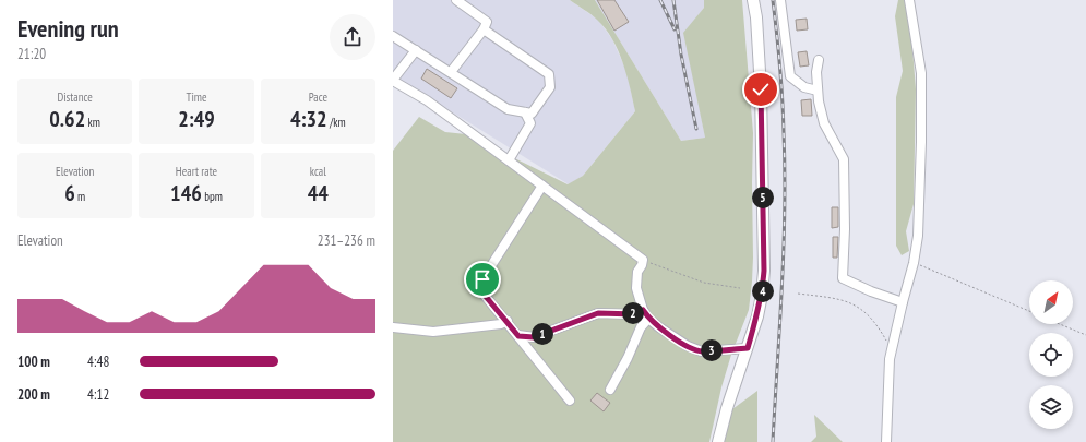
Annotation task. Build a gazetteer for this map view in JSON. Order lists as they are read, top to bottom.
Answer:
{
  "north": "top right",
  "page": {
    "heading": ["Evening run", "21:20"],
    "stats": [
      ["Distance", "0.62 km"],
      ["Time", "2:49"],
      ["Pace", "4:32 /km"],
      ["Elevation", "6 m"],
      ["Heart rate", "146 bpm"],
      ["kcal", "44"]
    ],
    "pins": [
      "5",
      "4",
      "2",
      "1",
      "3"
    ],
    "chart": ["Elevation", "231–236 m"],
    "list": [
      {
        "name": "100 m",
        "note": "4:48"
      },
      {
        "name": "200 m",
        "note": "4:12"
      }
    ]
  }
}
